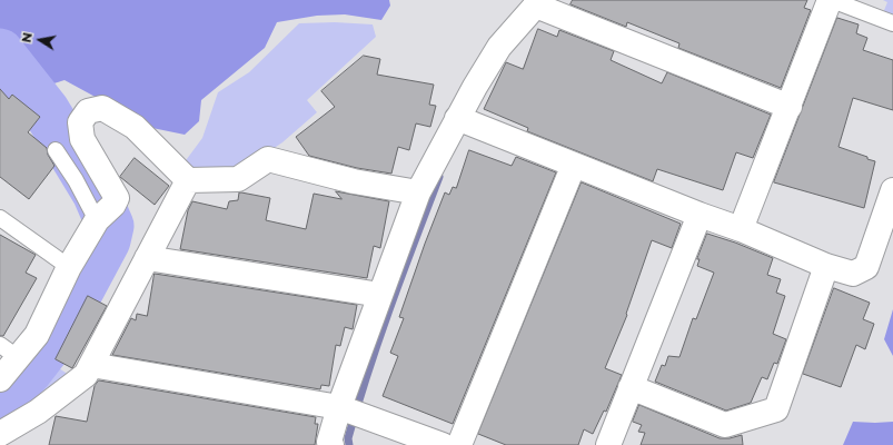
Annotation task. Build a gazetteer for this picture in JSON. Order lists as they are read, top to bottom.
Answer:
{
  "north": "left"
}
